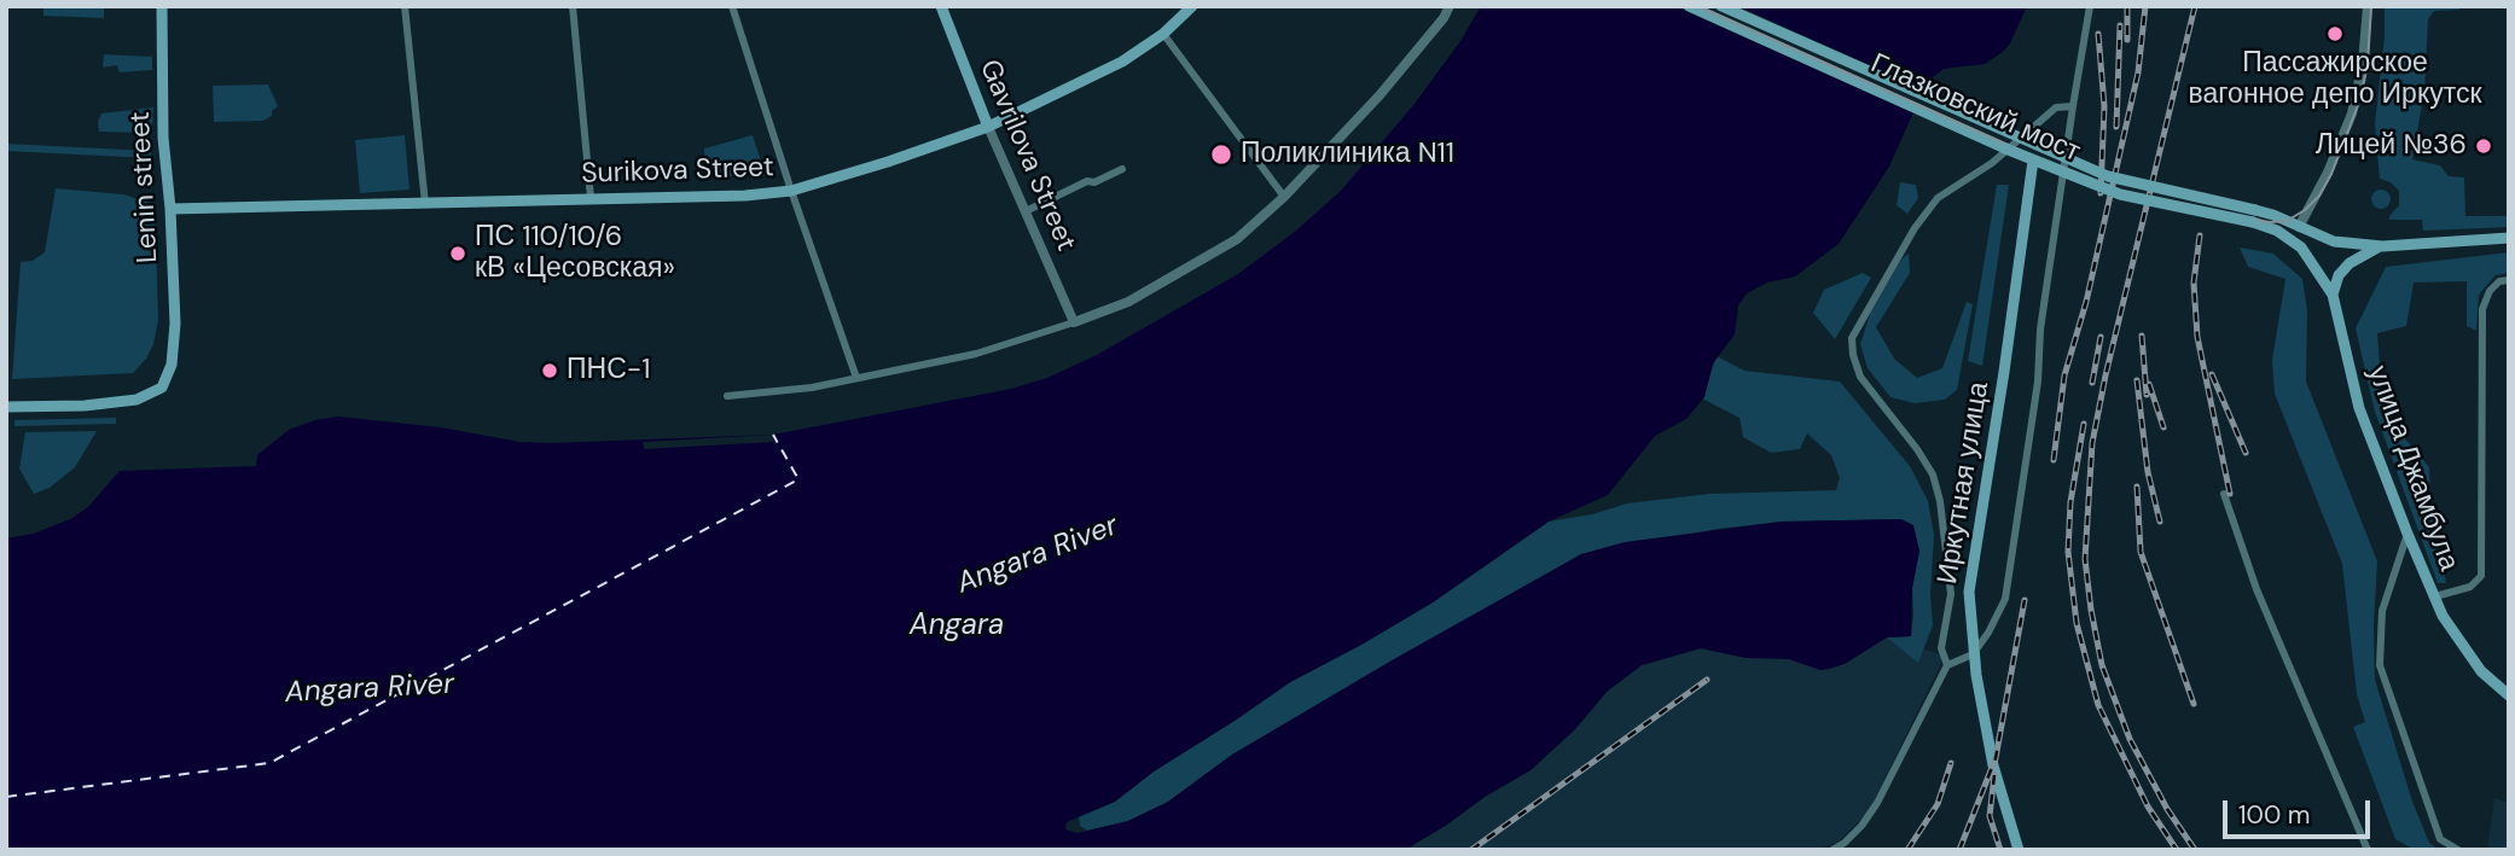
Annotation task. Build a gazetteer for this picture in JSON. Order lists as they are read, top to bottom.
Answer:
{
  "streets": {
    "main road": [
      "Глазковский мост",
      "Gavrilova Street",
      "Surikova Street",
      "Lenin street",
      "улица Джамбула",
      "Иркутная улица"
    ]
  },
  "crossings": [
    ["Глазковский мост", "улица Джамбула"],
    ["Глазковский мост", "Иркутная улица"],
    ["Gavrilova Street", "Surikova Street"],
    ["Surikova Street", "Lenin street"]
  ],
  "water": ["Angara River", "Angara"],
  "places": [
    "Пассажирское вагонное депо Иркутск",
    "Лицей №36",
    "Поликлиника N11",
    "ПС 110/10/6 кВ «Цесовская»",
    "ПНС-1"
  ],
  "scale_bar": "100 m"
}
